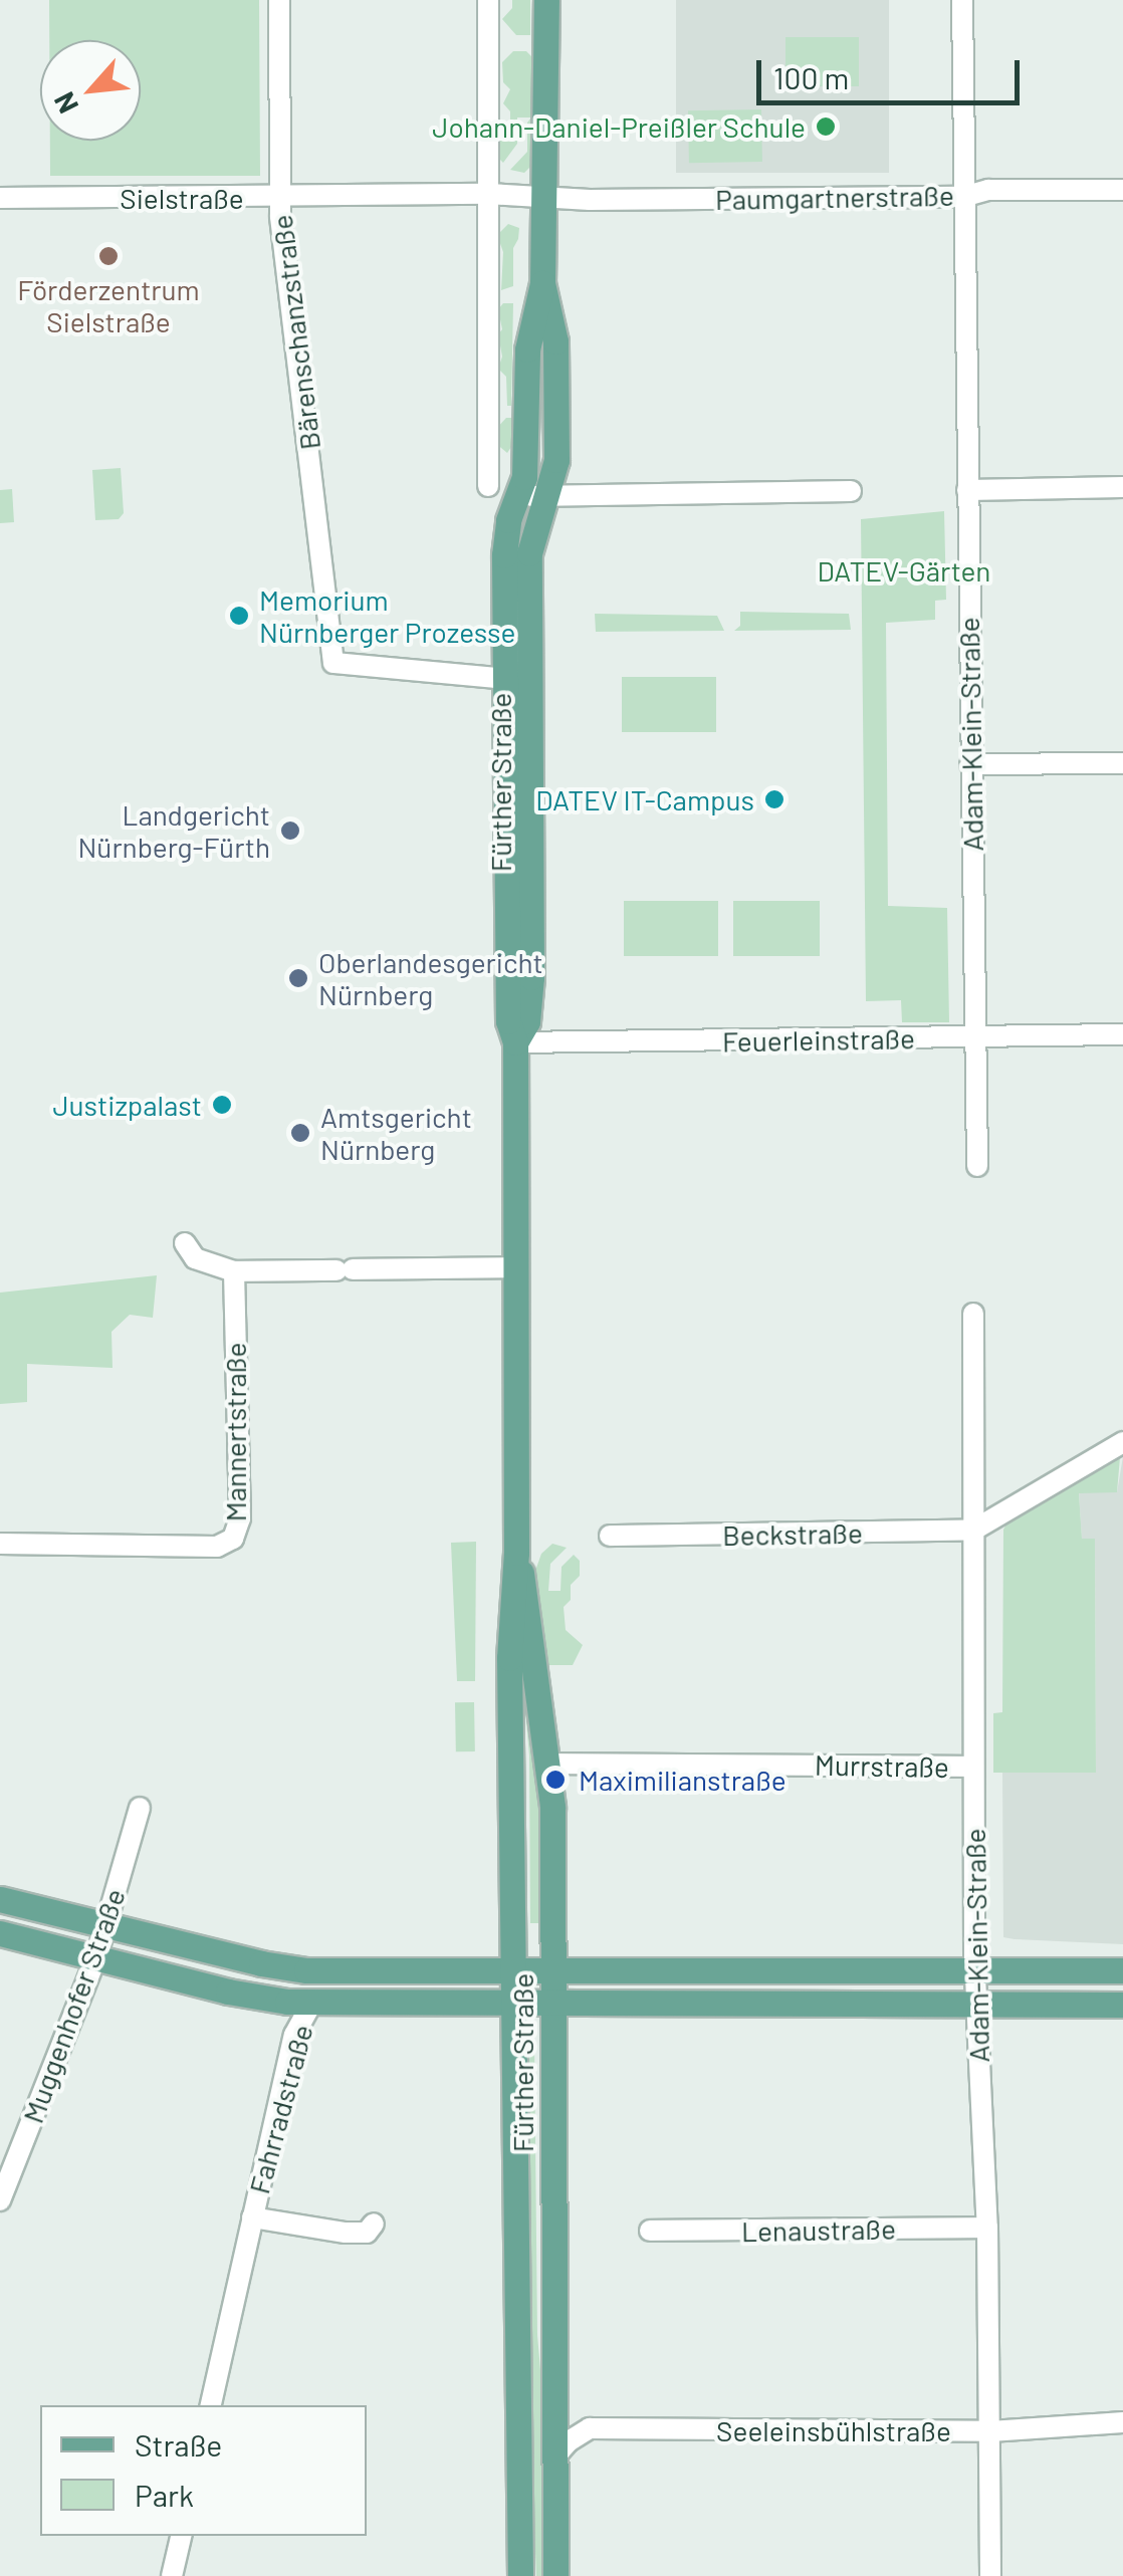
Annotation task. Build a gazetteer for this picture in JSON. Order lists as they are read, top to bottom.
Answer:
{
  "streets": {
    "main road": ["Fürther Straße"],
    "street": [
      "Paumgartnerstraße",
      "Sielstraße",
      "Bärenschanzstraße",
      "Adam-Klein-Straße",
      "Feuerleinstraße",
      "Mannertstraße",
      "Beckstraße",
      "Murrstraße",
      "Muggenhofer Straße",
      "Fahrradstraße",
      "Lenaustraße",
      "Seeleinsbühlstraße"
    ]
  },
  "crossings": [
    ["Paumgartnerstraße", "Sielstraße"],
    ["Paumgartnerstraße", "Adam-Klein-Straße"],
    ["Paumgartnerstraße", "Fürther Straße"],
    ["Sielstraße", "Bärenschanzstraße"],
    ["Sielstraße", "Fürther Straße"],
    ["Bärenschanzstraße", "Fürther Straße"],
    ["Adam-Klein-Straße", "Feuerleinstraße"],
    ["Adam-Klein-Straße", "Beckstraße"],
    ["Adam-Klein-Straße", "Murrstraße"],
    ["Adam-Klein-Straße", "Lenaustraße"],
    ["Adam-Klein-Straße", "Seeleinsbühlstraße"],
    ["Fürther Straße", "Feuerleinstraße"],
    ["Fürther Straße", "Murrstraße"],
    ["Fürther Straße", "Seeleinsbühlstraße"]
  ],
  "parks": ["DATEV-Gärten"],
  "places": [
    "Johann-Daniel-Preißler Schule",
    "Förderzentrum Sielstraße",
    "Memorium Nürnberger Prozesse",
    "DATEV IT-Campus",
    "Landgericht Nürnberg-Fürth",
    "Oberlandesgericht Nürnberg",
    "Justizpalast",
    "Amtsgericht Nürnberg",
    "Maximilianstraße"
  ],
  "legend": ["Straße", "Park"],
  "scale_bar": "100 m",
  "north": "bottom left"
}
